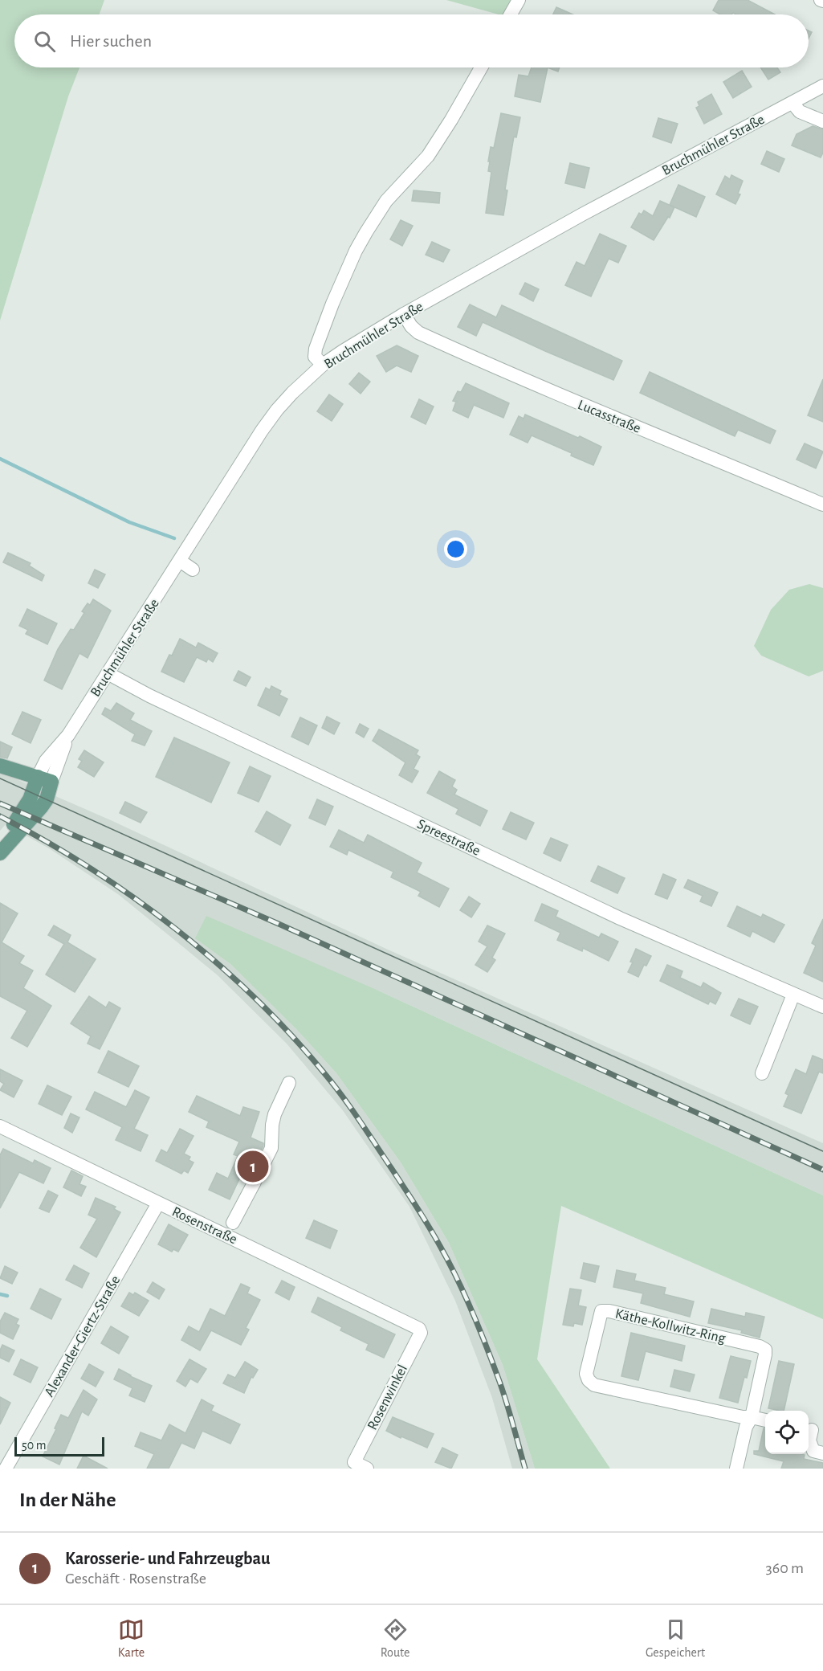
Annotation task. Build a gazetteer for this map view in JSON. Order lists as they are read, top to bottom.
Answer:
{
  "streets": {
    "street": [
      "Bruchmühler Straße",
      "Lucasstraße",
      "Spreestraße",
      "Rosenstraße",
      "Käthe-Kollwitz-Ring",
      "Alexander-Giertz-Straße",
      "Rosenwinkel"
    ]
  },
  "crossings": [
    ["Bruchmühler Straße", "Lucasstraße"],
    ["Bruchmühler Straße", "Spreestraße"],
    ["Rosenstraße", "Alexander-Giertz-Straße"],
    ["Rosenstraße", "Rosenwinkel"]
  ],
  "scale_bar": "50 m",
  "page": {
    "search": "Hier suchen",
    "pins": "1",
    "scale": "50 m",
    "heading": "In der Nähe",
    "list": [
      {
        "mark": "1",
        "name": "Karosserie- und Fahrzeugbau",
        "note": "Geschäft · Rosenstraße",
        "value": "360 m"
      }
    ],
    "nav": ["Karte", "Route", "Gespeichert"]
  }
}
